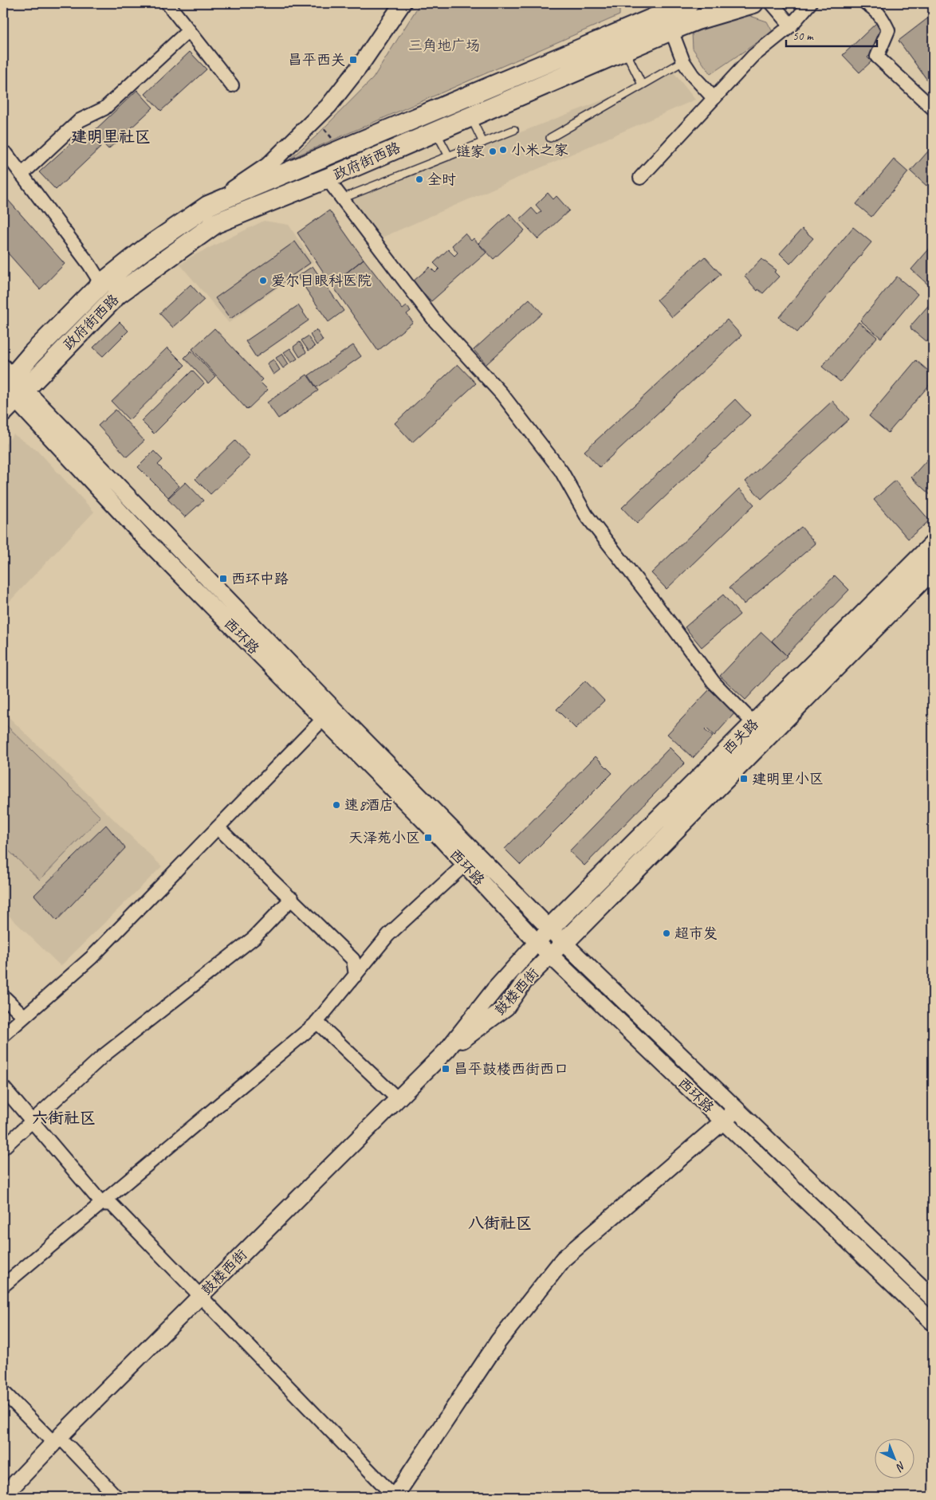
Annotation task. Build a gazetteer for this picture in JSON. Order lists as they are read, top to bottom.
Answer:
{
  "streets": {
    "main road": ["政府街西路", "西关路"],
    "street": ["西环路", "鼓楼西街"]
  },
  "crossings": [
    ["政府街西路", "西环路"],
    ["西环路", "西关路"],
    ["西环路", "鼓楼西街"],
    ["西关路", "鼓楼西街"]
  ],
  "districts": ["建明里社区", "六街社区", "八街社区"],
  "parks": ["三角地广场"],
  "places": {
    "transit": [
      "昌平西关",
      "西环中路",
      "建明里小区",
      "天泽苑小区",
      "昌平鼓楼西街西口"
    ],
    "other": [
      "小米之家",
      "链家",
      "全时",
      "爱尔目眼科医院",
      "速8酒店",
      "超市发"
    ]
  },
  "scale_bar": "50 m",
  "north": "bottom right"
}
